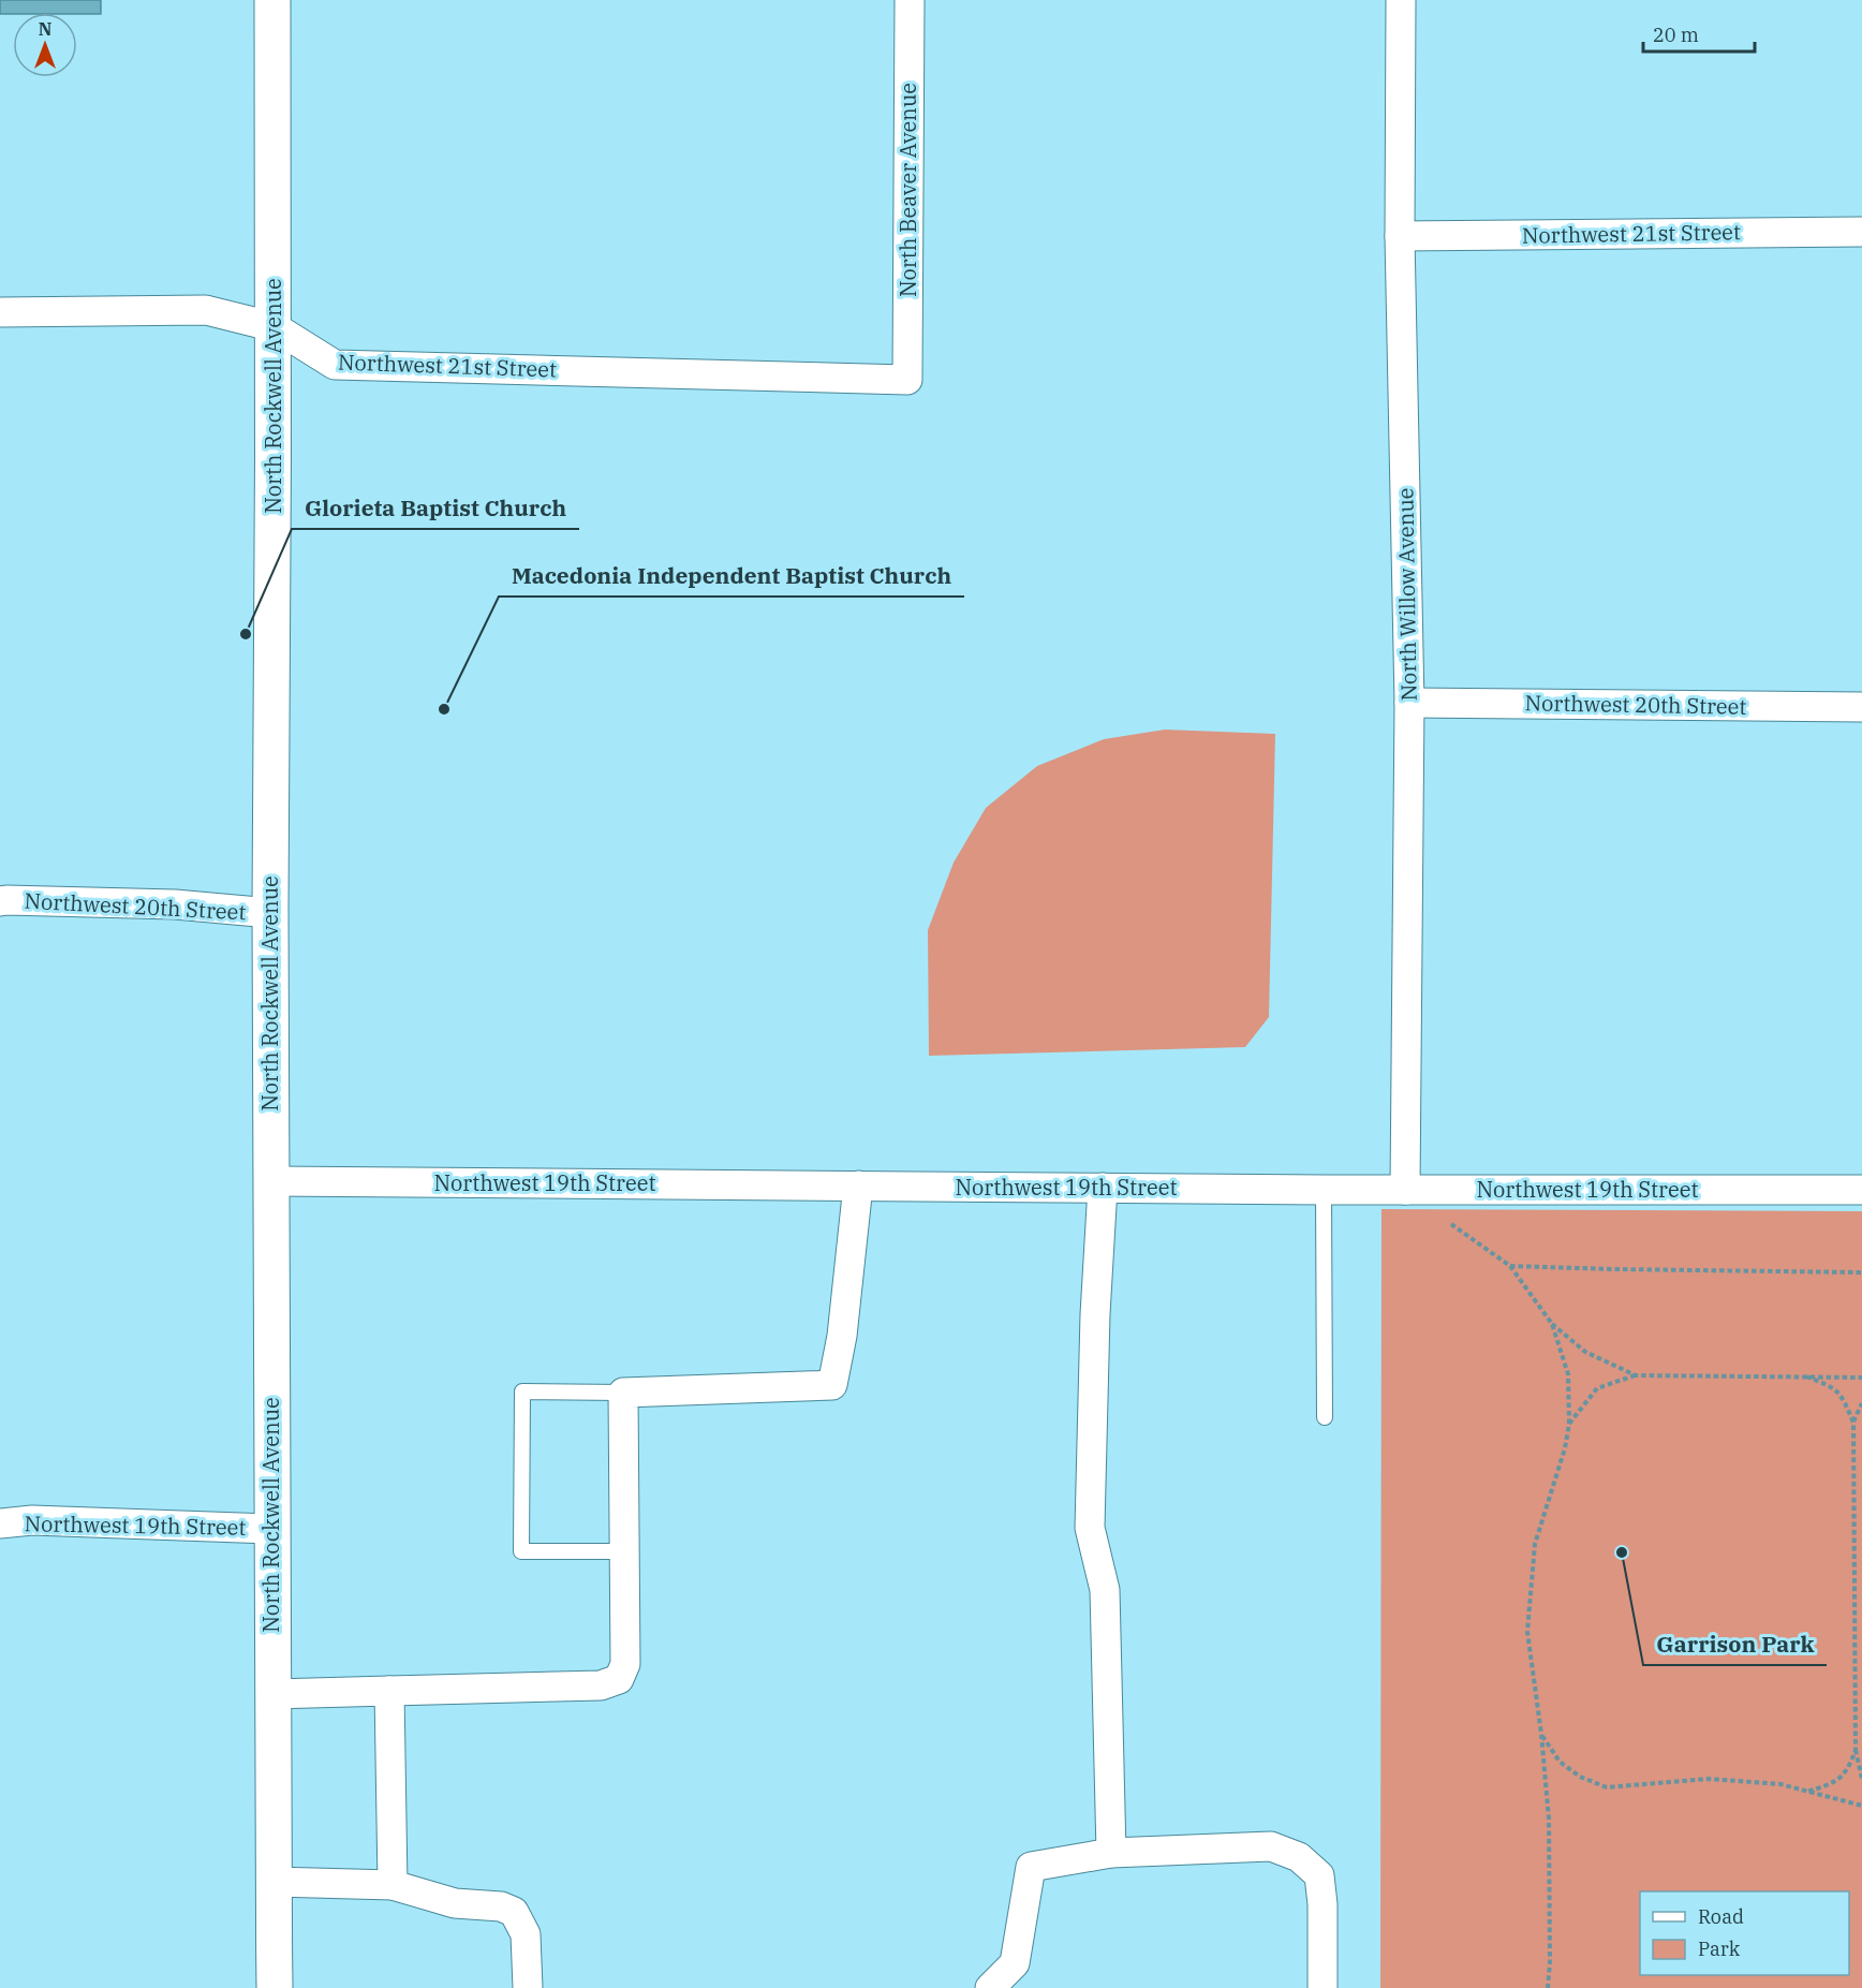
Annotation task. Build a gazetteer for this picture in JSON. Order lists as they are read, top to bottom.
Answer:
{
  "streets": {
    "main road": ["North Rockwell Avenue"],
    "street": [
      "North Beaver Avenue",
      "Northwest 21st Street",
      "North Willow Avenue",
      "Northwest 20th Street",
      "Northwest 19th Street"
    ]
  },
  "crossings": [
    ["North Beaver Avenue", "Northwest 21st Street"],
    ["Northwest 21st Street", "North Rockwell Avenue"],
    ["Northwest 21st Street", "North Willow Avenue"],
    ["North Rockwell Avenue", "Northwest 20th Street"],
    ["North Rockwell Avenue", "Northwest 19th Street"],
    ["North Willow Avenue", "Northwest 20th Street"],
    ["North Willow Avenue", "Northwest 19th Street"]
  ],
  "places": ["Glorieta Baptist Church", "Macedonia Independent Baptist Church", "Garrison Park"],
  "legend": ["Road", "Park"],
  "scale_bar": "20 m",
  "north": "top"
}
